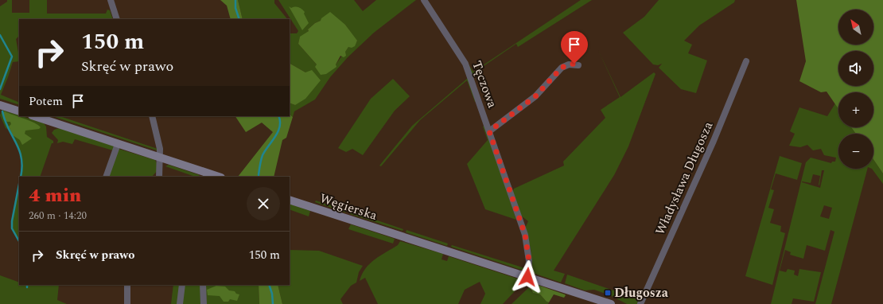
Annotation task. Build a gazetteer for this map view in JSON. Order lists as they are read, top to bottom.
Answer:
{
  "streets": {
    "main road": ["Węgierska"],
    "street": ["Tęczowa", "Władysława Długosza"]
  },
  "crossings": [
    ["Tęczowa", "Węgierska"]
  ],
  "places": {
    "transit": ["Długosza"]
  },
  "north": "top left",
  "page": {
    "map_buttons": ["+", "−"],
    "turn": ["150 m", "Skręć w prawo"],
    "then": "Potem",
    "heading": ["4 min", "260 m · 14:20"],
    "list": [
      {
        "name": "Skręć w prawo",
        "value": "150 m"
      }
    ]
  }
}
